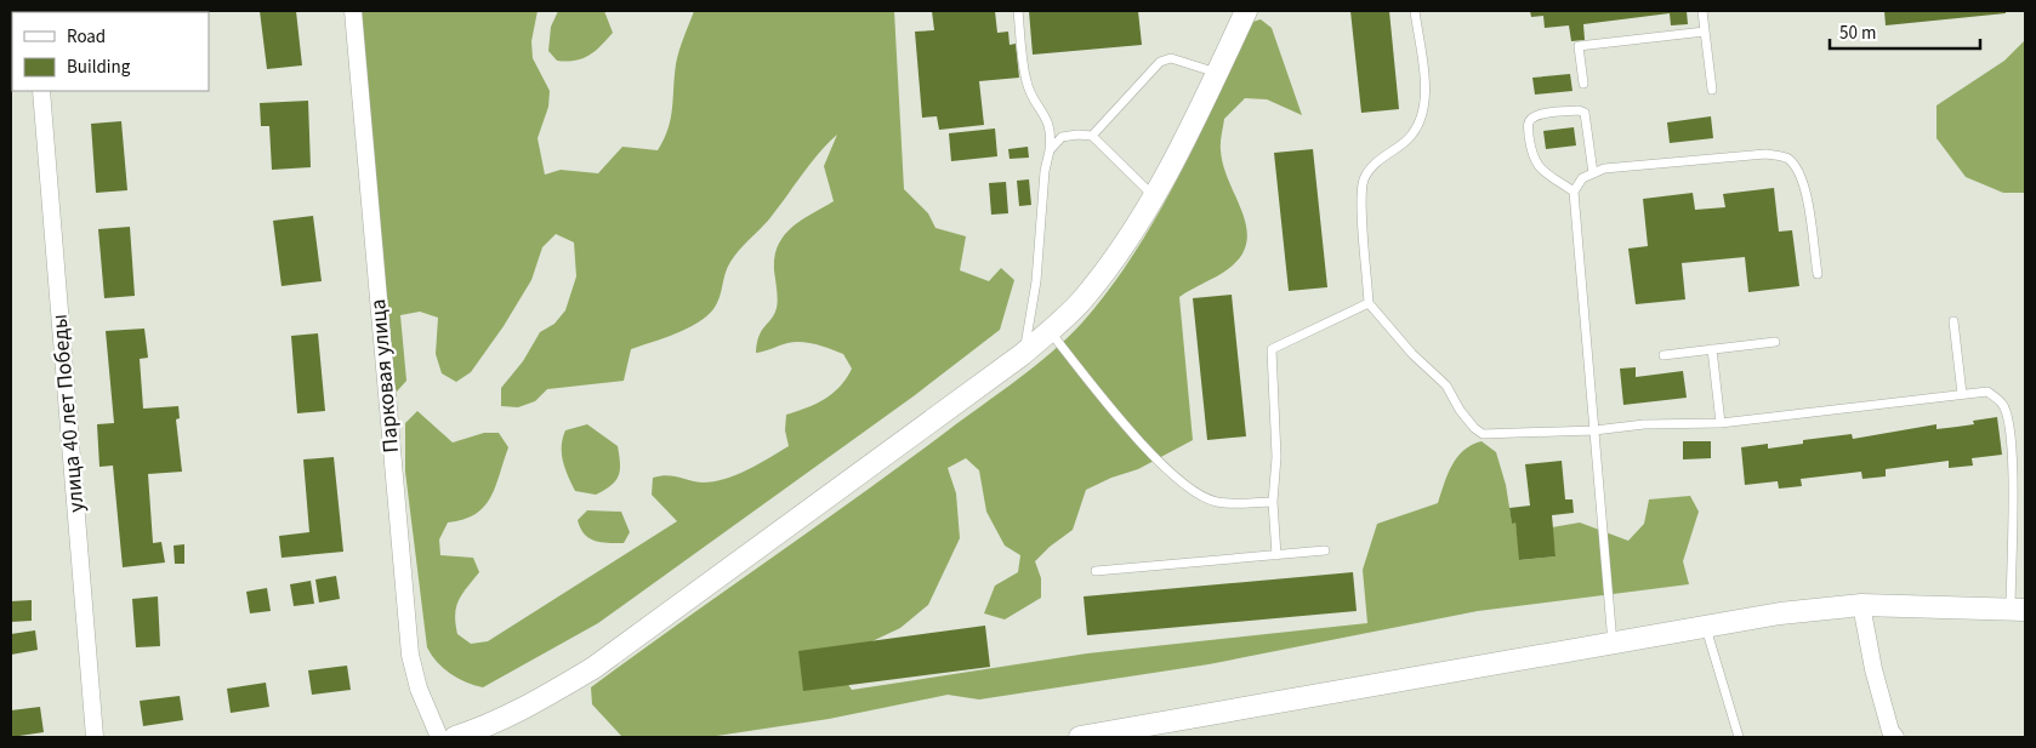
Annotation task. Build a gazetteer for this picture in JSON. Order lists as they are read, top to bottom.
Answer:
{
  "streets": {
    "street": ["Парковая улица", "улица 40 лет Победы"]
  },
  "legend": ["Road", "Building"],
  "scale_bar": "50 m"
}
